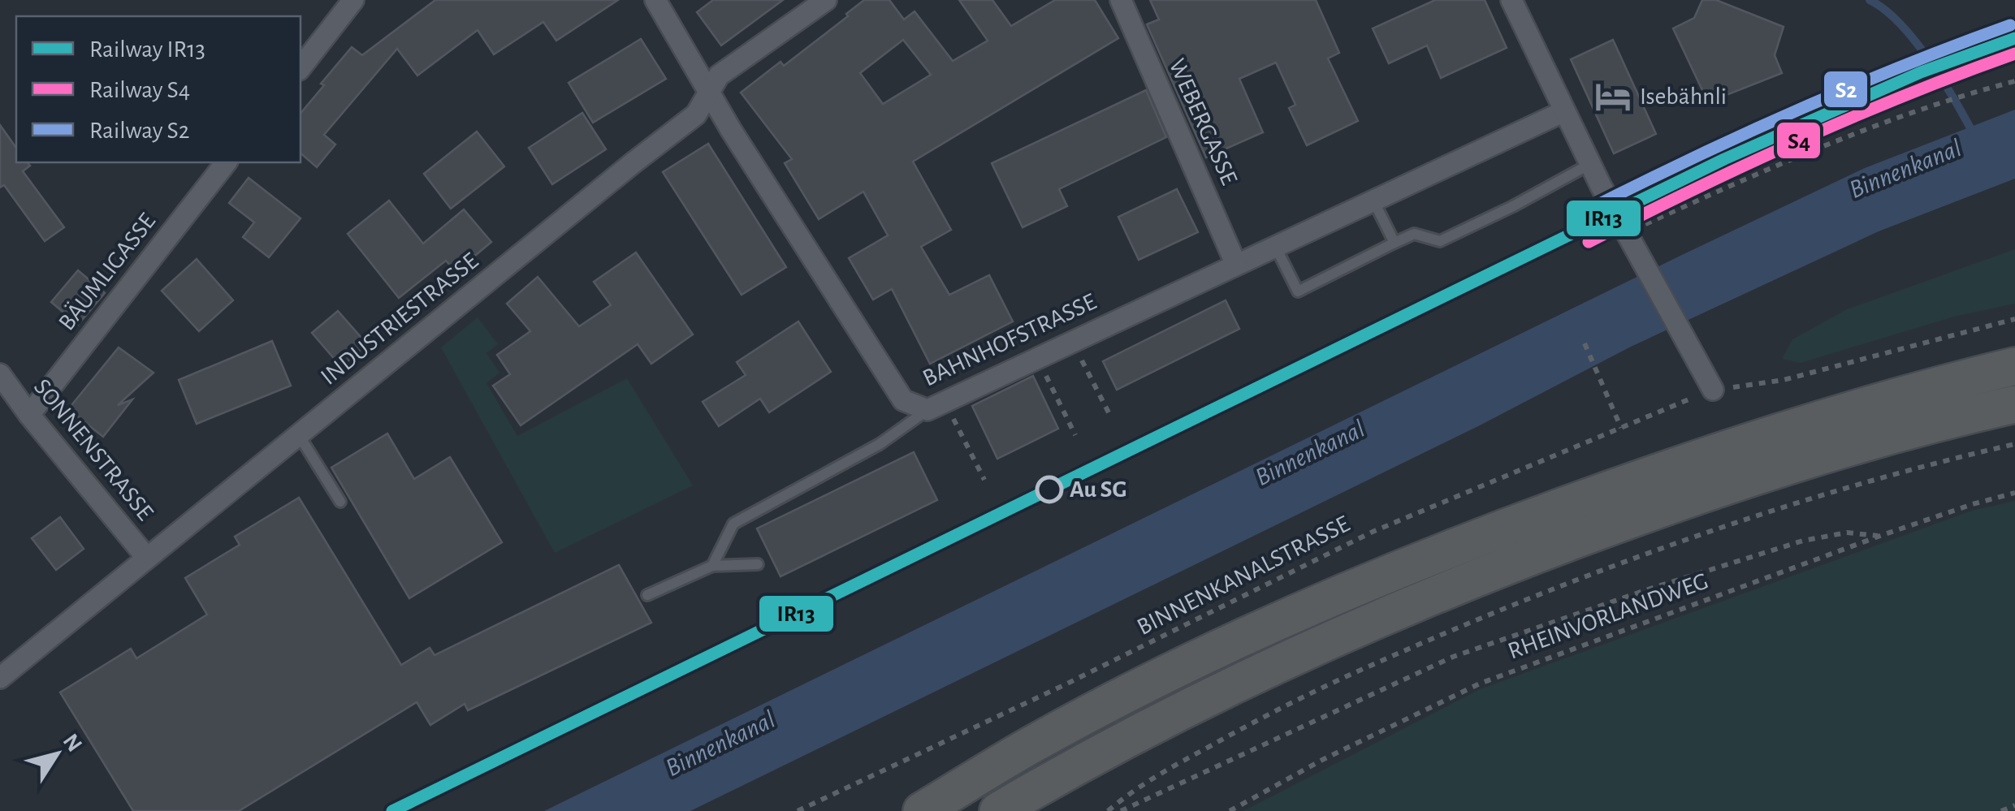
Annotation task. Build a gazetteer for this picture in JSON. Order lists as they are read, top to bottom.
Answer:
{
  "streets": {
    "street": [
      "WEBERGASSE",
      "BÄUMLIGASSE",
      "INDUSTRIESTRASSE",
      "BAHNHOFSTRASSE",
      "SONNENSTRASSE"
    ],
    "path": ["BINNENKANALSTRASSE", "RHEINVORLANDWEG"]
  },
  "crossings": [
    ["WEBERGASSE", "BAHNHOFSTRASSE"],
    ["BÄUMLIGASSE", "SONNENSTRASSE"],
    ["INDUSTRIESTRASSE", "BAHNHOFSTRASSE"],
    ["INDUSTRIESTRASSE", "SONNENSTRASSE"]
  ],
  "water": ["Binnenkanal"],
  "places": {
    "hotel": ["Isebähnli"],
    "other": ["Au SG"]
  },
  "lines": ["rail line S2", "rail line IR13", "rail line S4"],
  "legend": ["Railway IR13", "Railway S4", "Railway S2"],
  "north": "top right"
}
